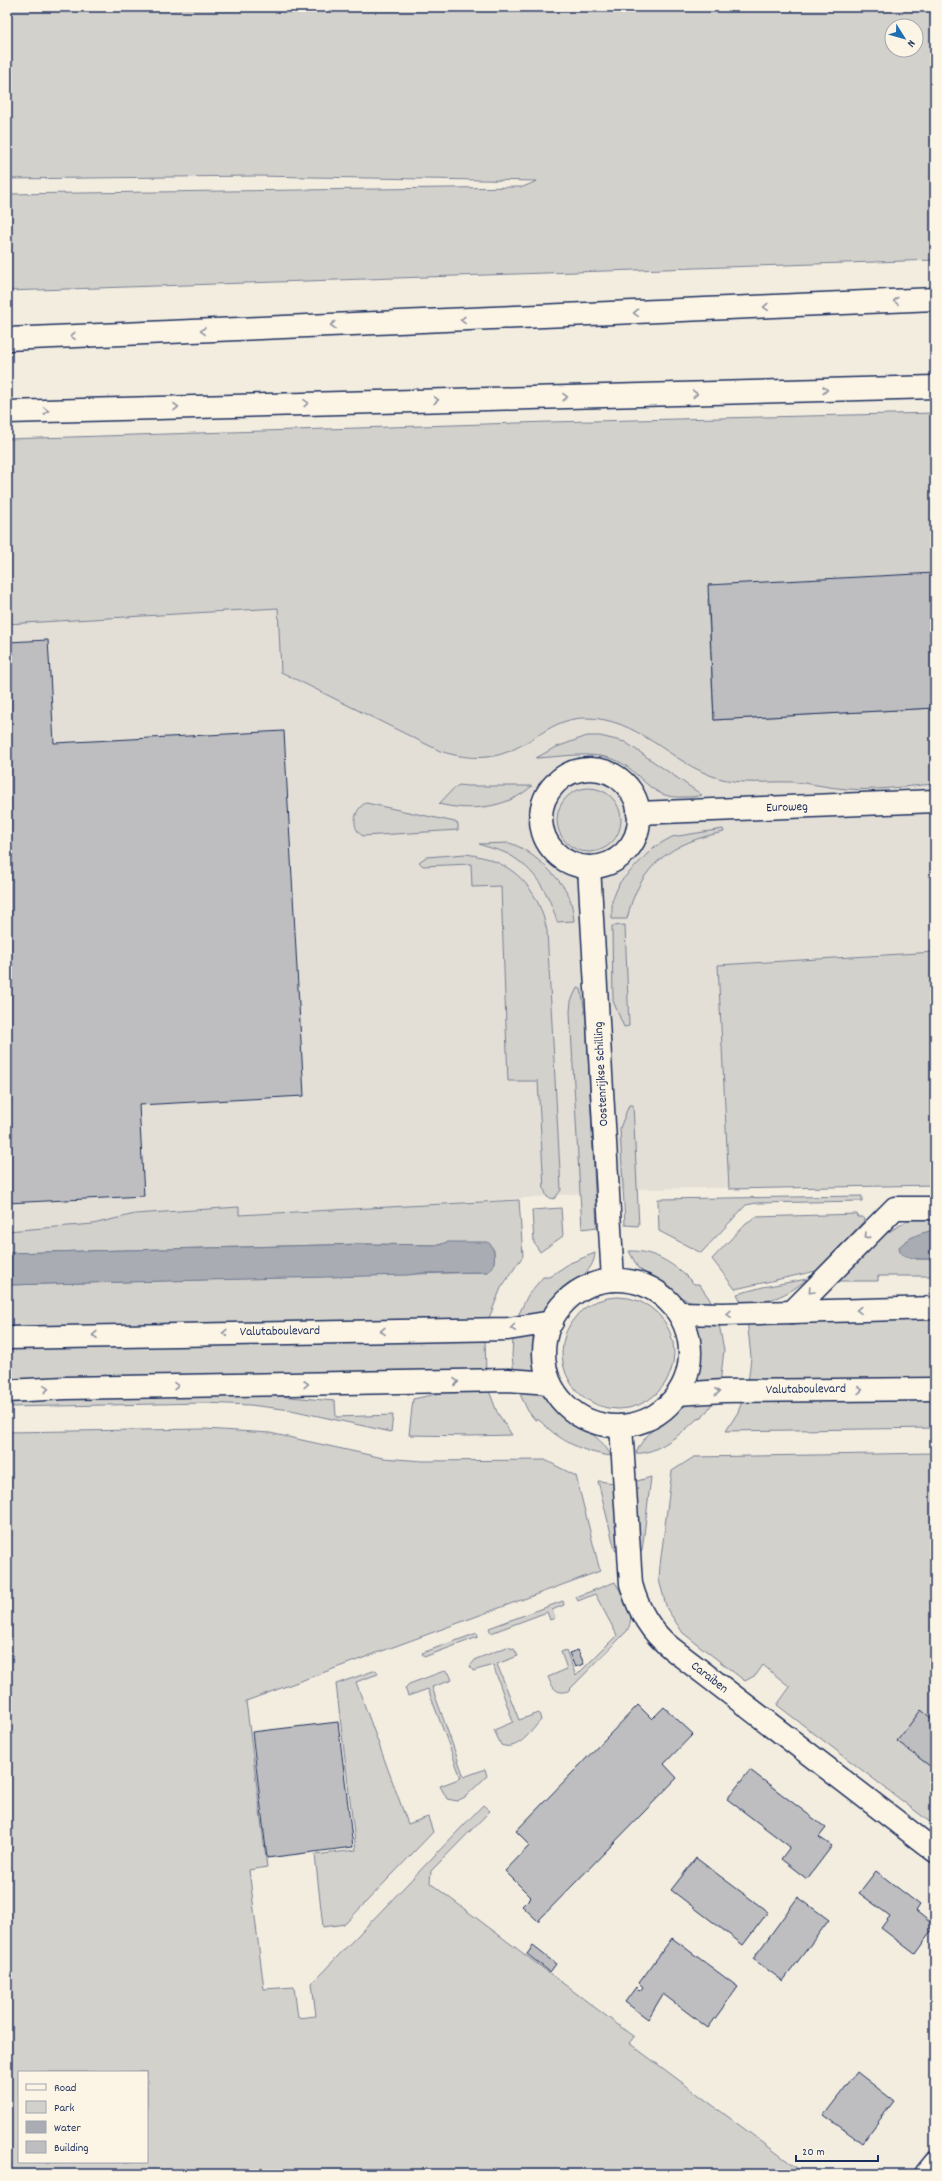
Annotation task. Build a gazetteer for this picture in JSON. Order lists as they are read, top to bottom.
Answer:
{
  "streets": {
    "main road": [
      "Euroweg",
      "Oostenrijkse Schilling",
      "Valutaboulevard",
      "Caraïben"
    ]
  },
  "crossings": [
    ["Euroweg", "Oostenrijkse Schilling"]
  ],
  "legend": [
    "Road",
    "Park",
    "Water",
    "Building"
  ],
  "scale_bar": "20 m",
  "north": "bottom right"
}
